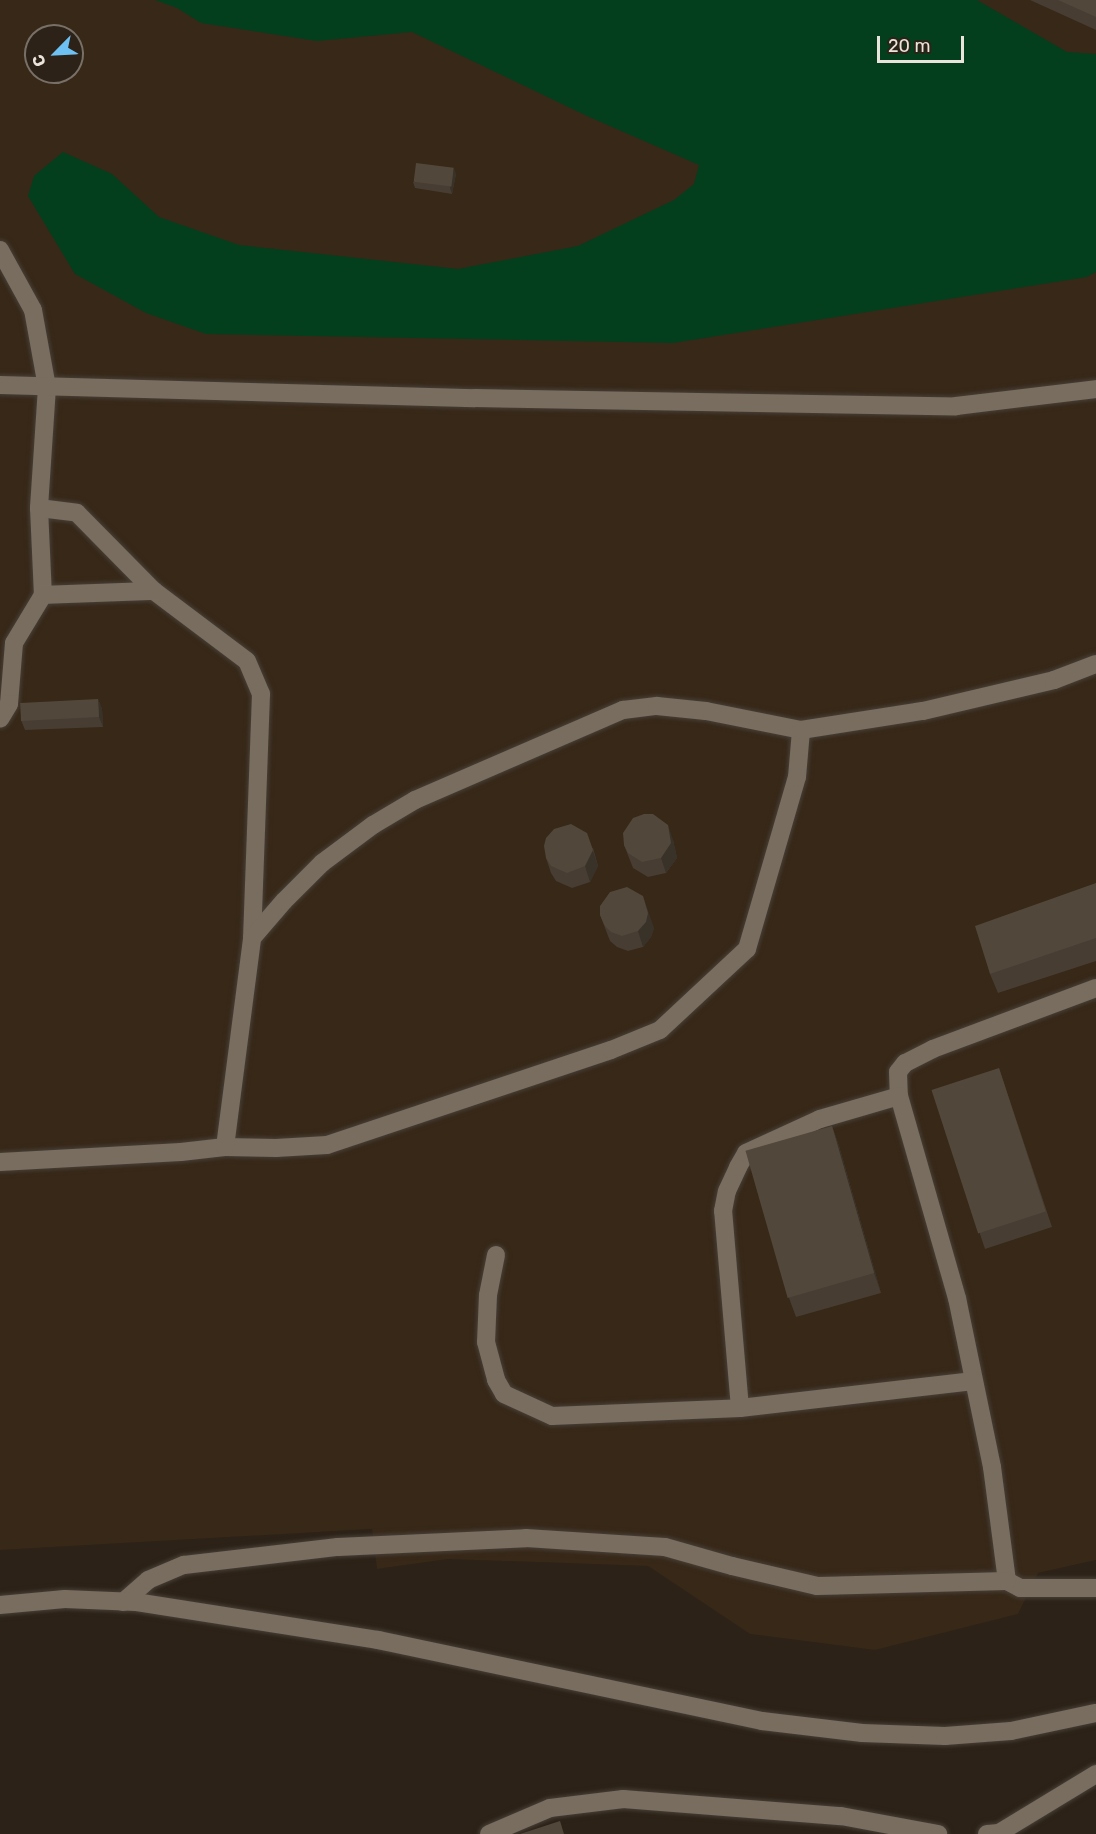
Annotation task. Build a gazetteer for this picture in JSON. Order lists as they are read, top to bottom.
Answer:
{
  "scale_bar": "20 m",
  "north": "bottom left"
}
